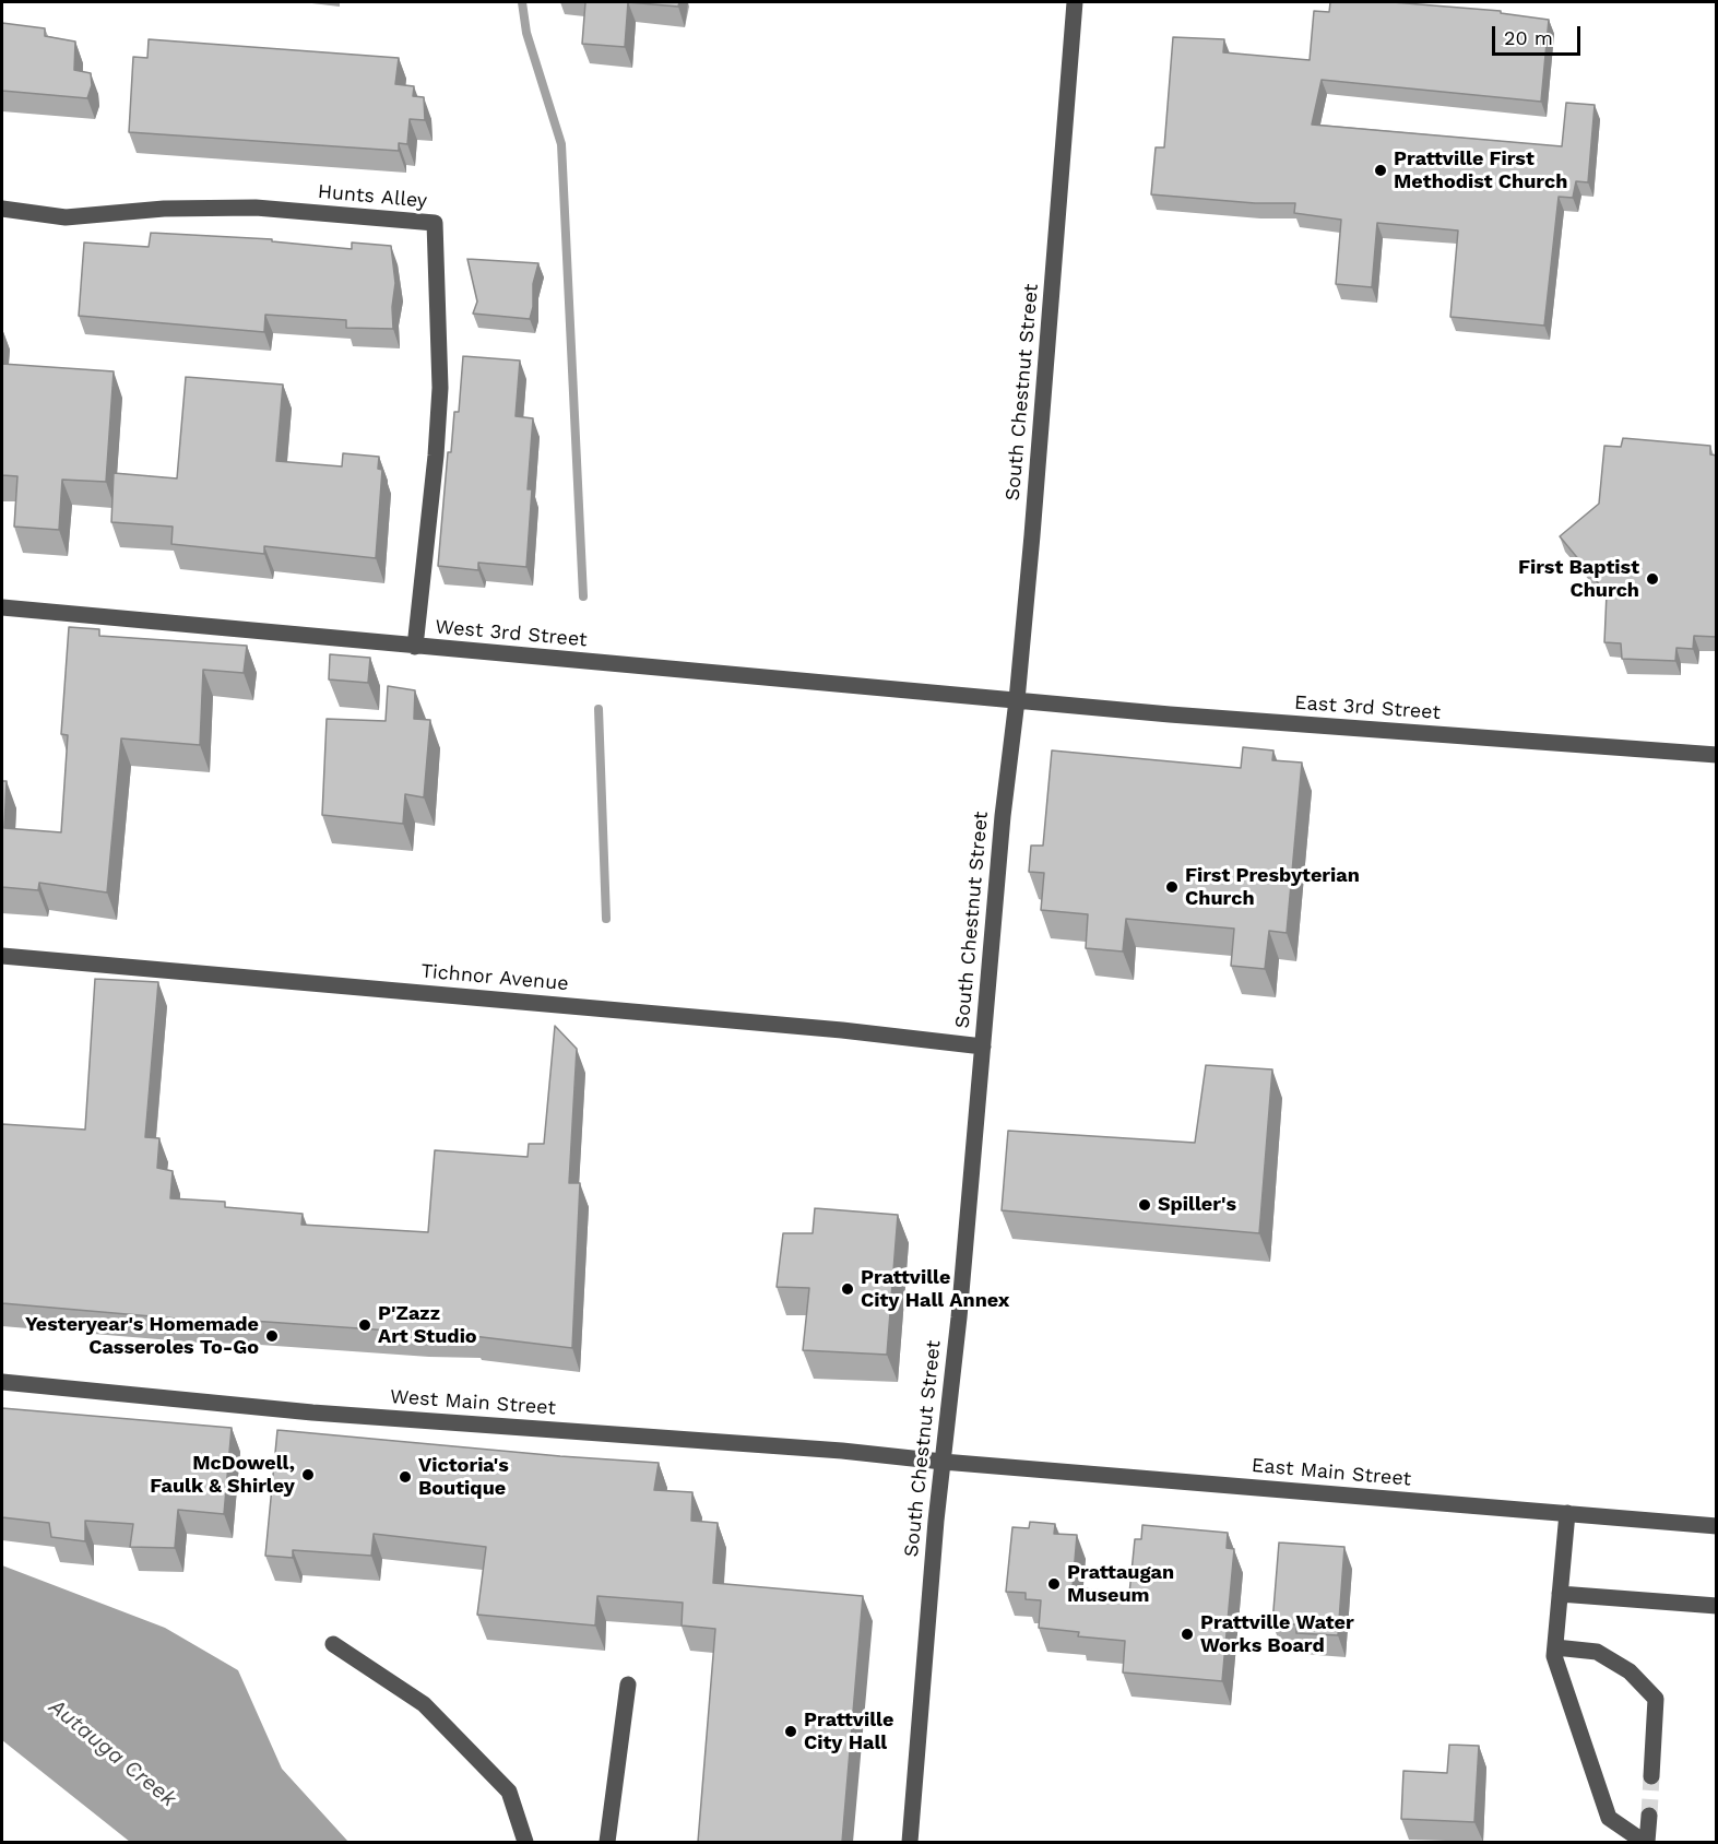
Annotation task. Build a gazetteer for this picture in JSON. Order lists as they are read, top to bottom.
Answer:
{
  "streets": {
    "street": [
      "Hunts Alley",
      "South Chestnut Street",
      "West 3rd Street",
      "East 3rd Street",
      "Tichnor Avenue",
      "West Main Street",
      "East Main Street"
    ]
  },
  "crossings": [
    ["Hunts Alley", "West 3rd Street"],
    ["South Chestnut Street", "West 3rd Street"],
    ["South Chestnut Street", "East 3rd Street"],
    ["South Chestnut Street", "Tichnor Avenue"],
    ["South Chestnut Street", "West Main Street"],
    ["South Chestnut Street", "East Main Street"],
    ["West 3rd Street", "East 3rd Street"],
    ["West Main Street", "East Main Street"]
  ],
  "water": ["Autauga Creek"],
  "places": [
    "Prattville First Methodist Church",
    "First Baptist Church",
    "First Presbyterian Church",
    "Spiller's",
    "Prattville City Hall Annex",
    "P'Zazz Art Studio",
    "Yesteryear's Homemade Casseroles To-Go",
    "McDowell, Faulk & Shirley",
    "Victoria's Boutique",
    "Prattaugan Museum",
    "Prattville Water Works Board",
    "Prattville City Hall"
  ],
  "scale_bar": "20 m"
}
